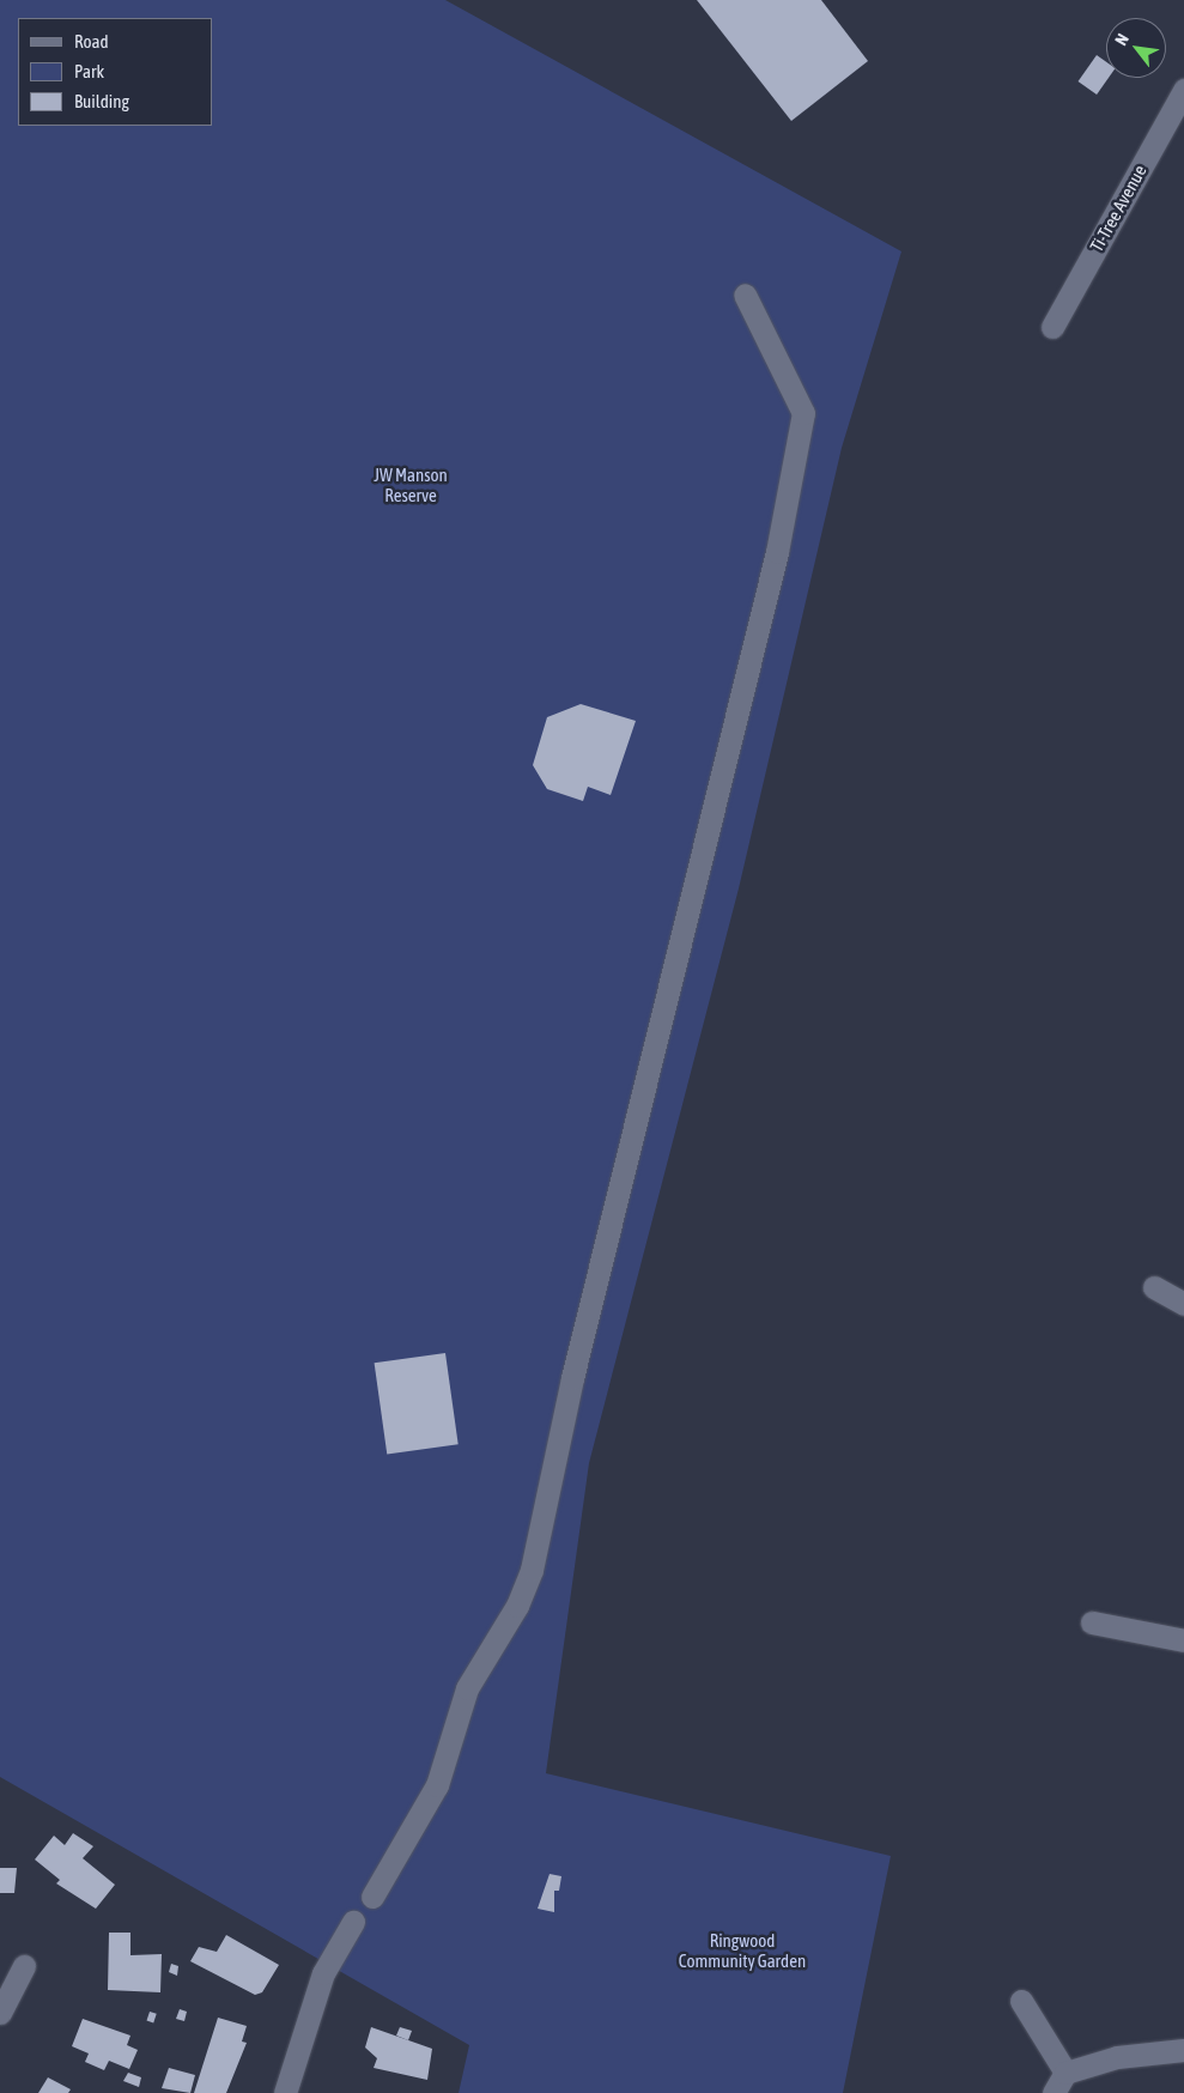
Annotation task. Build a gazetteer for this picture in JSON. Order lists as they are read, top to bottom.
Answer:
{
  "streets": {
    "street": ["Ti-Tree Avenue"]
  },
  "parks": ["JW Manson Reserve", "Ringwood Community Garden"],
  "legend": ["Road", "Park", "Building"],
  "north": "top left"
}
